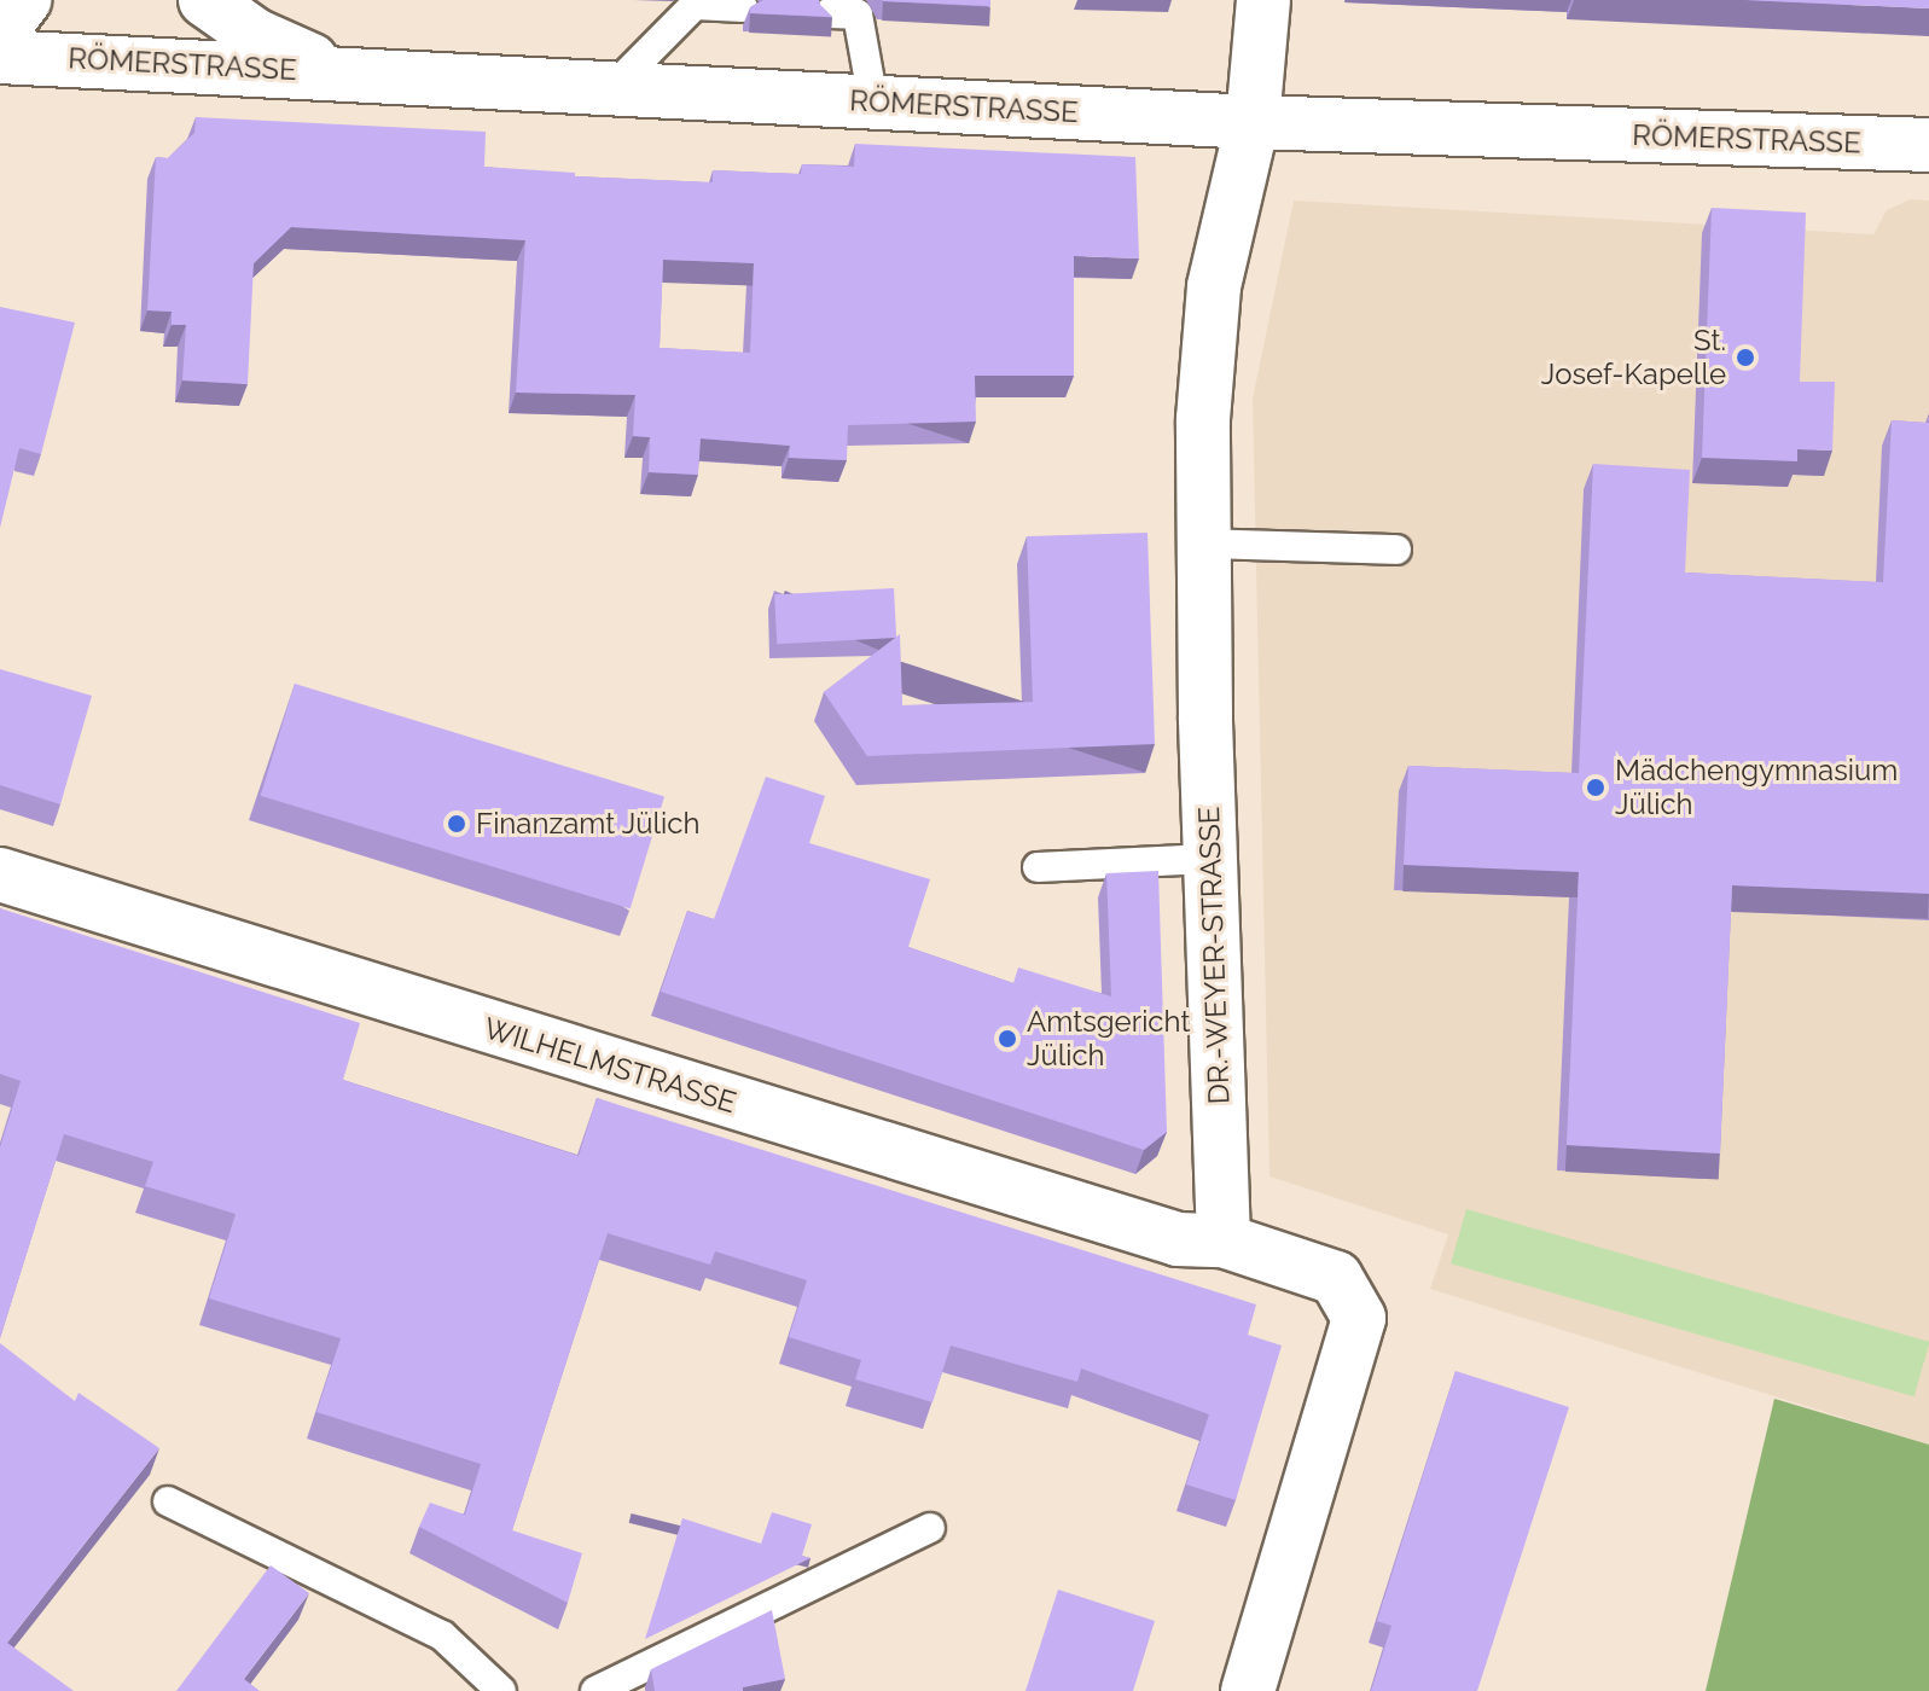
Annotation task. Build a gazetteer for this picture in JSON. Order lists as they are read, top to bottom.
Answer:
{
  "streets": {
    "street": ["RÖMERSTRASSE", "DR.-WEYER-STRASSE", "WILHELMSTRASSE"]
  },
  "crossings": [
    ["RÖMERSTRASSE", "DR.-WEYER-STRASSE"],
    ["DR.-WEYER-STRASSE", "WILHELMSTRASSE"]
  ],
  "places": [
    "St. Josef-Kapelle",
    "Mädchengymnasium Jülich",
    "Finanzamt Jülich",
    "Amtsgericht Jülich"
  ]
}
